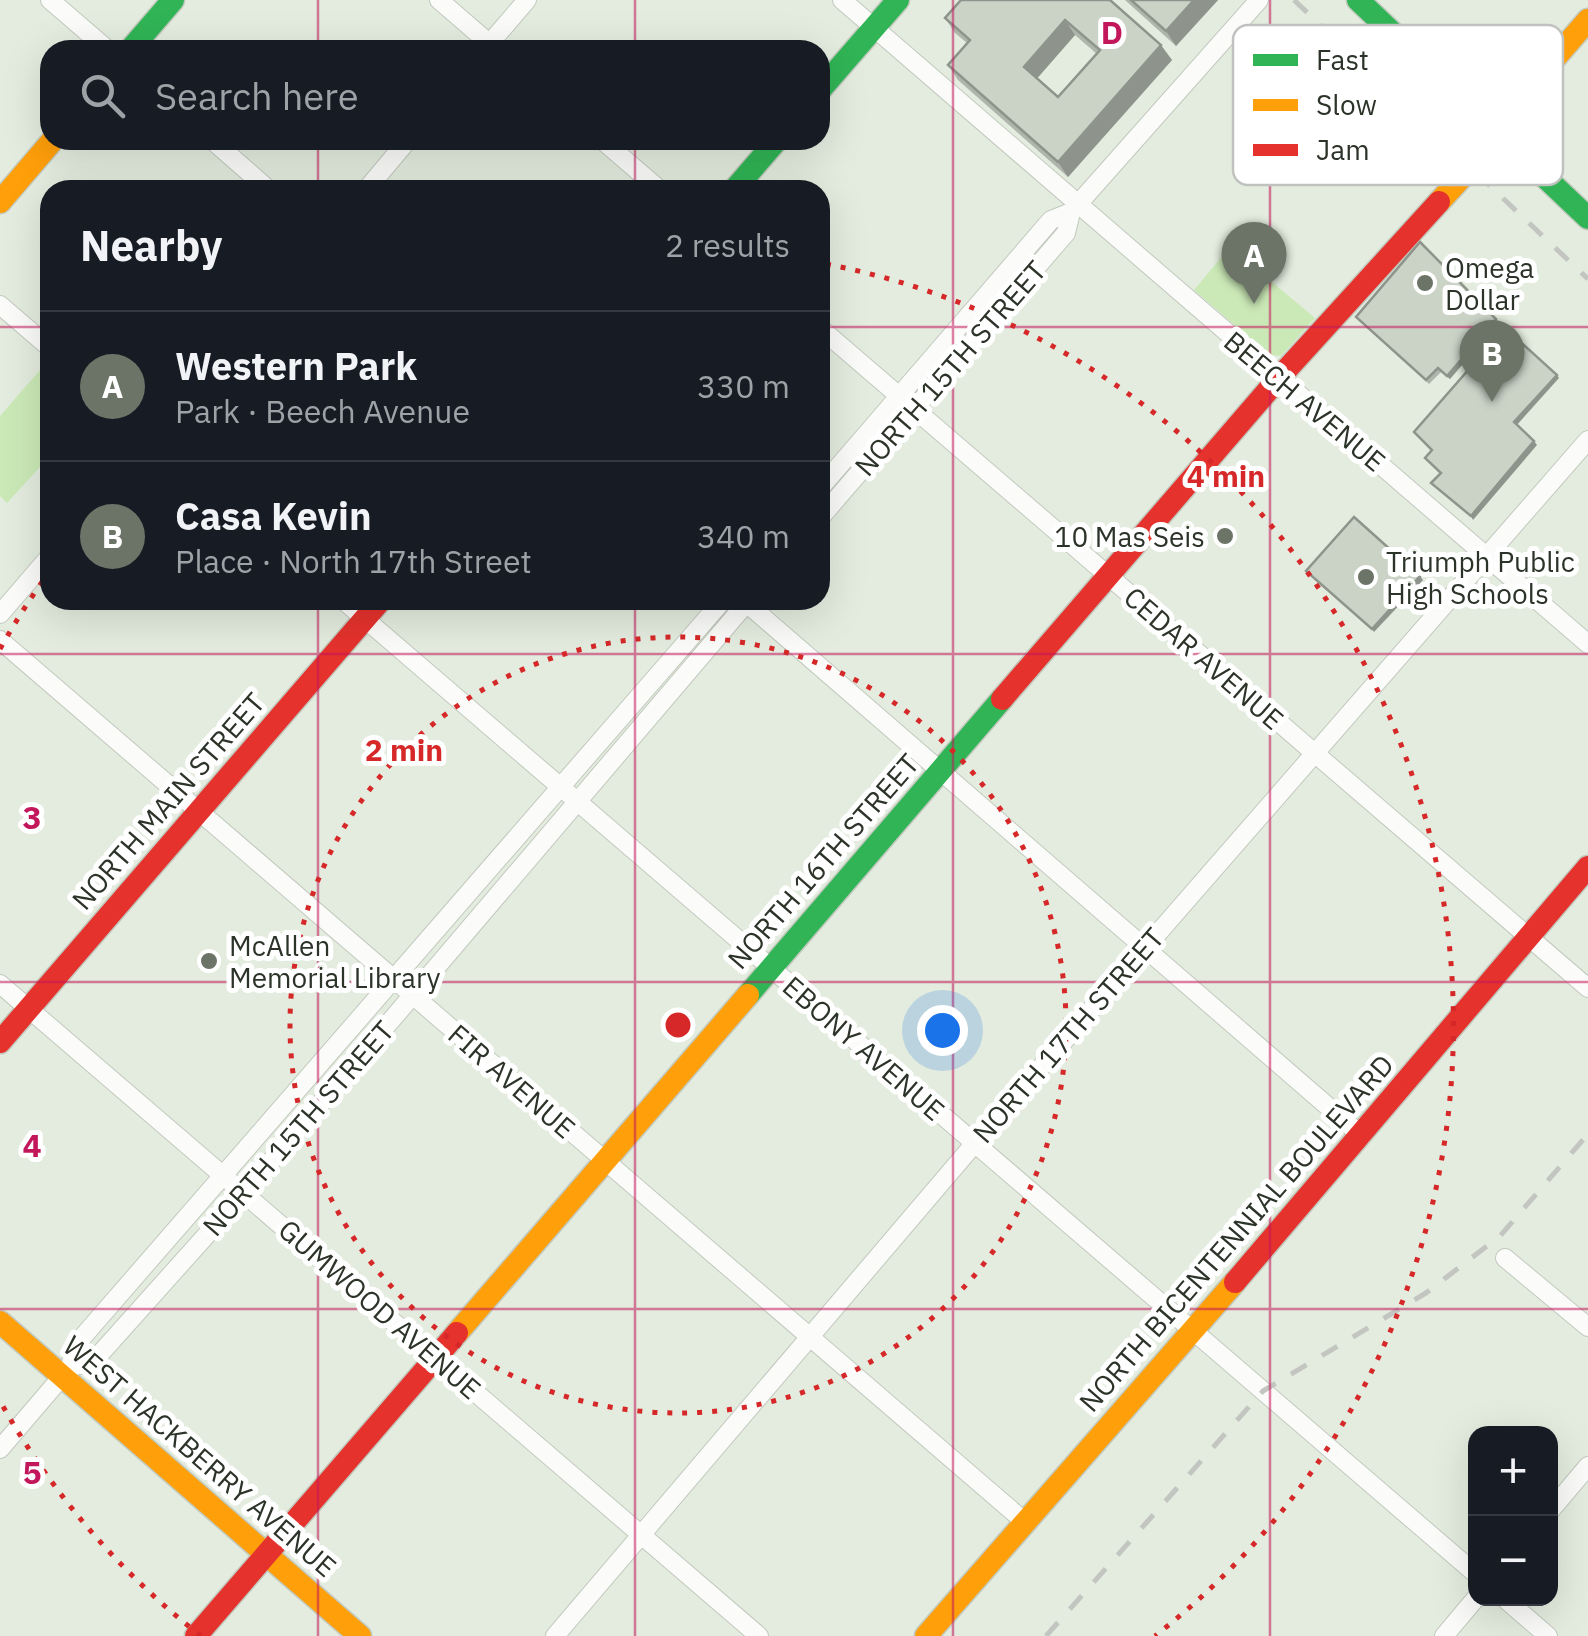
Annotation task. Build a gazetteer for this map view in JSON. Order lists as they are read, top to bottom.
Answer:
{
  "streets": {
    "street": [
      "NORTH 15TH STREET",
      "BEECH AVENUE",
      "CEDAR AVENUE",
      "NORTH MAIN STREET",
      "NORTH 16TH STREET",
      "NORTH 17TH STREET",
      "EBONY AVENUE",
      "FIR AVENUE",
      "NORTH BICENTENNIAL BOULEVARD",
      "GUMWOOD AVENUE",
      "WEST HACKBERRY AVENUE"
    ]
  },
  "crossings": [
    ["NORTH 15TH STREET", "BEECH AVENUE"],
    ["NORTH 15TH STREET", "CEDAR AVENUE"],
    ["NORTH 15TH STREET", "EBONY AVENUE"],
    ["NORTH 15TH STREET", "FIR AVENUE"],
    ["NORTH 15TH STREET", "GUMWOOD AVENUE"],
    ["NORTH 15TH STREET", "WEST HACKBERRY AVENUE"],
    ["BEECH AVENUE", "NORTH 16TH STREET"],
    ["BEECH AVENUE", "NORTH 17TH STREET"],
    ["CEDAR AVENUE", "NORTH 16TH STREET"],
    ["CEDAR AVENUE", "NORTH 17TH STREET"],
    ["CEDAR AVENUE", "NORTH BICENTENNIAL BOULEVARD"],
    ["NORTH MAIN STREET", "EBONY AVENUE"],
    ["NORTH MAIN STREET", "FIR AVENUE"],
    ["NORTH MAIN STREET", "GUMWOOD AVENUE"],
    ["NORTH 16TH STREET", "EBONY AVENUE"],
    ["NORTH 16TH STREET", "FIR AVENUE"],
    ["NORTH 16TH STREET", "GUMWOOD AVENUE"],
    ["NORTH 16TH STREET", "WEST HACKBERRY AVENUE"],
    ["NORTH 17TH STREET", "EBONY AVENUE"],
    ["NORTH 17TH STREET", "FIR AVENUE"],
    ["NORTH 17TH STREET", "GUMWOOD AVENUE"],
    ["EBONY AVENUE", "NORTH BICENTENNIAL BOULEVARD"],
    ["FIR AVENUE", "NORTH BICENTENNIAL BOULEVARD"]
  ],
  "places": [
    "Omega Dollar",
    "10 Mas Seis",
    "Triumph Public High Schools",
    "McAllen Memorial Library"
  ],
  "legend": ["Fast", "Slow", "Jam"],
  "page": {
    "search": "Search here",
    "heading": ["Nearby", "2 results"],
    "pins": ["A", "B"],
    "list": [
      {
        "mark": "A",
        "name": "Western Park",
        "note": "Park · Beech Avenue",
        "value": "330 m"
      },
      {
        "mark": "B",
        "name": "Casa Kevin",
        "note": "Place · North 17th Street",
        "value": "340 m"
      }
    ],
    "map_buttons": ["+", "−"]
  },
  "grid": {
    "columns": ["D"],
    "rows": ["3", "4", "5"]
  },
  "rings": ["4 min", "2 min"]
}
